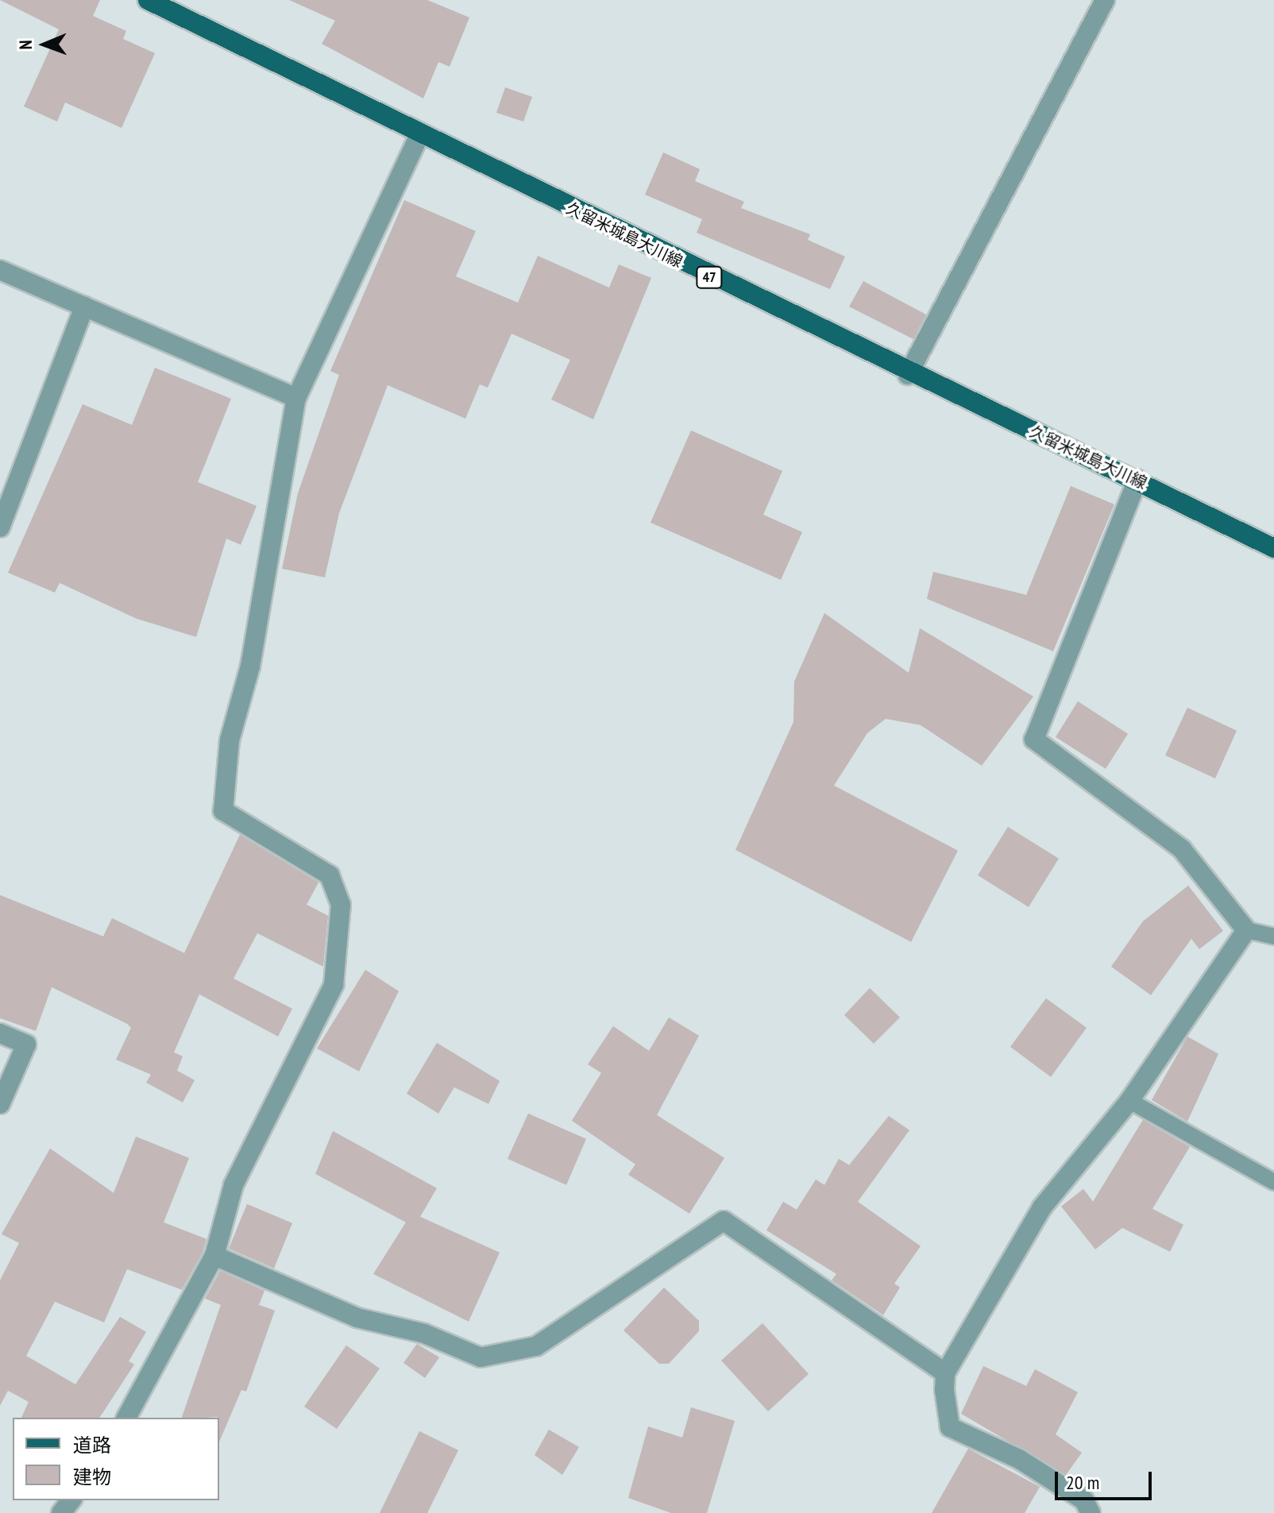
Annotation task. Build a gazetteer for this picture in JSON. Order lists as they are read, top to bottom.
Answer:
{
  "streets": {
    "main road": ["久留米城島大川線", "47"]
  },
  "legend": ["道路", "建物"],
  "scale_bar": "20 m",
  "north": "left"
}
